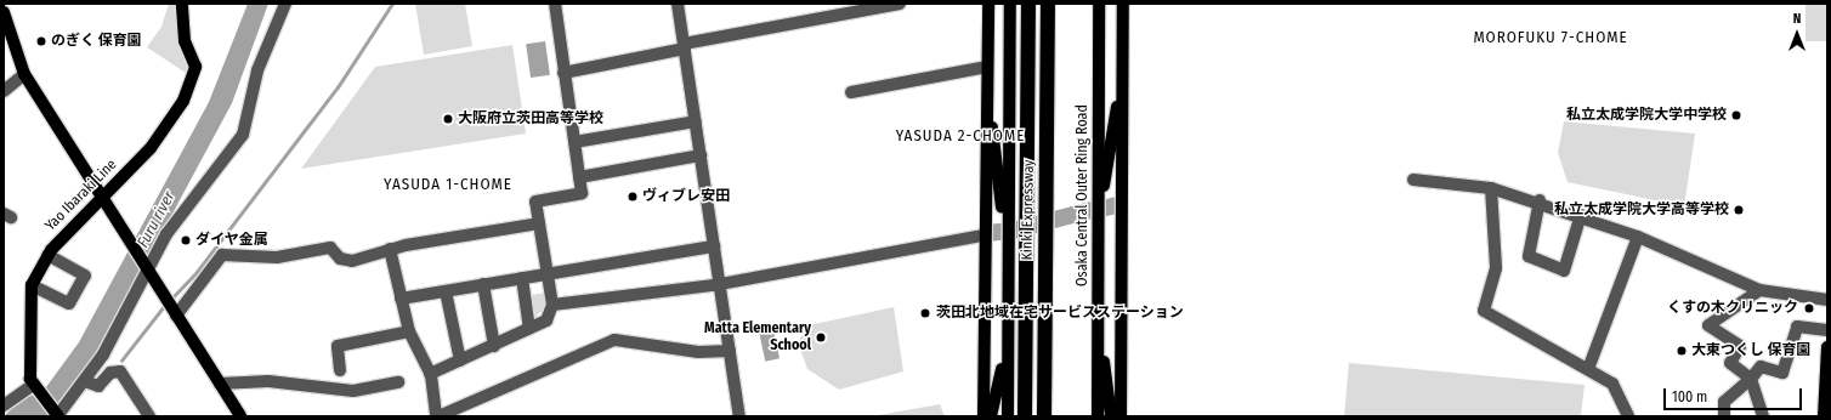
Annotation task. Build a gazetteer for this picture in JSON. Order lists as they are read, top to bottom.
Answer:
{
  "streets": {
    "highway": ["Kinki Expressway"],
    "main road": ["Yao Ibaraki Line", "Osaka Central Outer Ring Road"]
  },
  "districts": ["MOROFUKU 7-CHOME", "YASUDA 2-CHOME", "YASUDA 1-CHOME"],
  "water": ["Furu river"],
  "places": [
    "のぎく 保育園",
    "私立太成学院大学中学校",
    "大阪府立茨田高等学校",
    "ヴィブレ安田",
    "私立太成学院大学高等学校",
    "ダイヤ金属",
    "くすの木クリニック",
    "茨田北地域在宅サービスステーション",
    "Matta Elementary School",
    "大東つくし 保育園"
  ],
  "scale_bar": "100 m",
  "north": "top"
}
